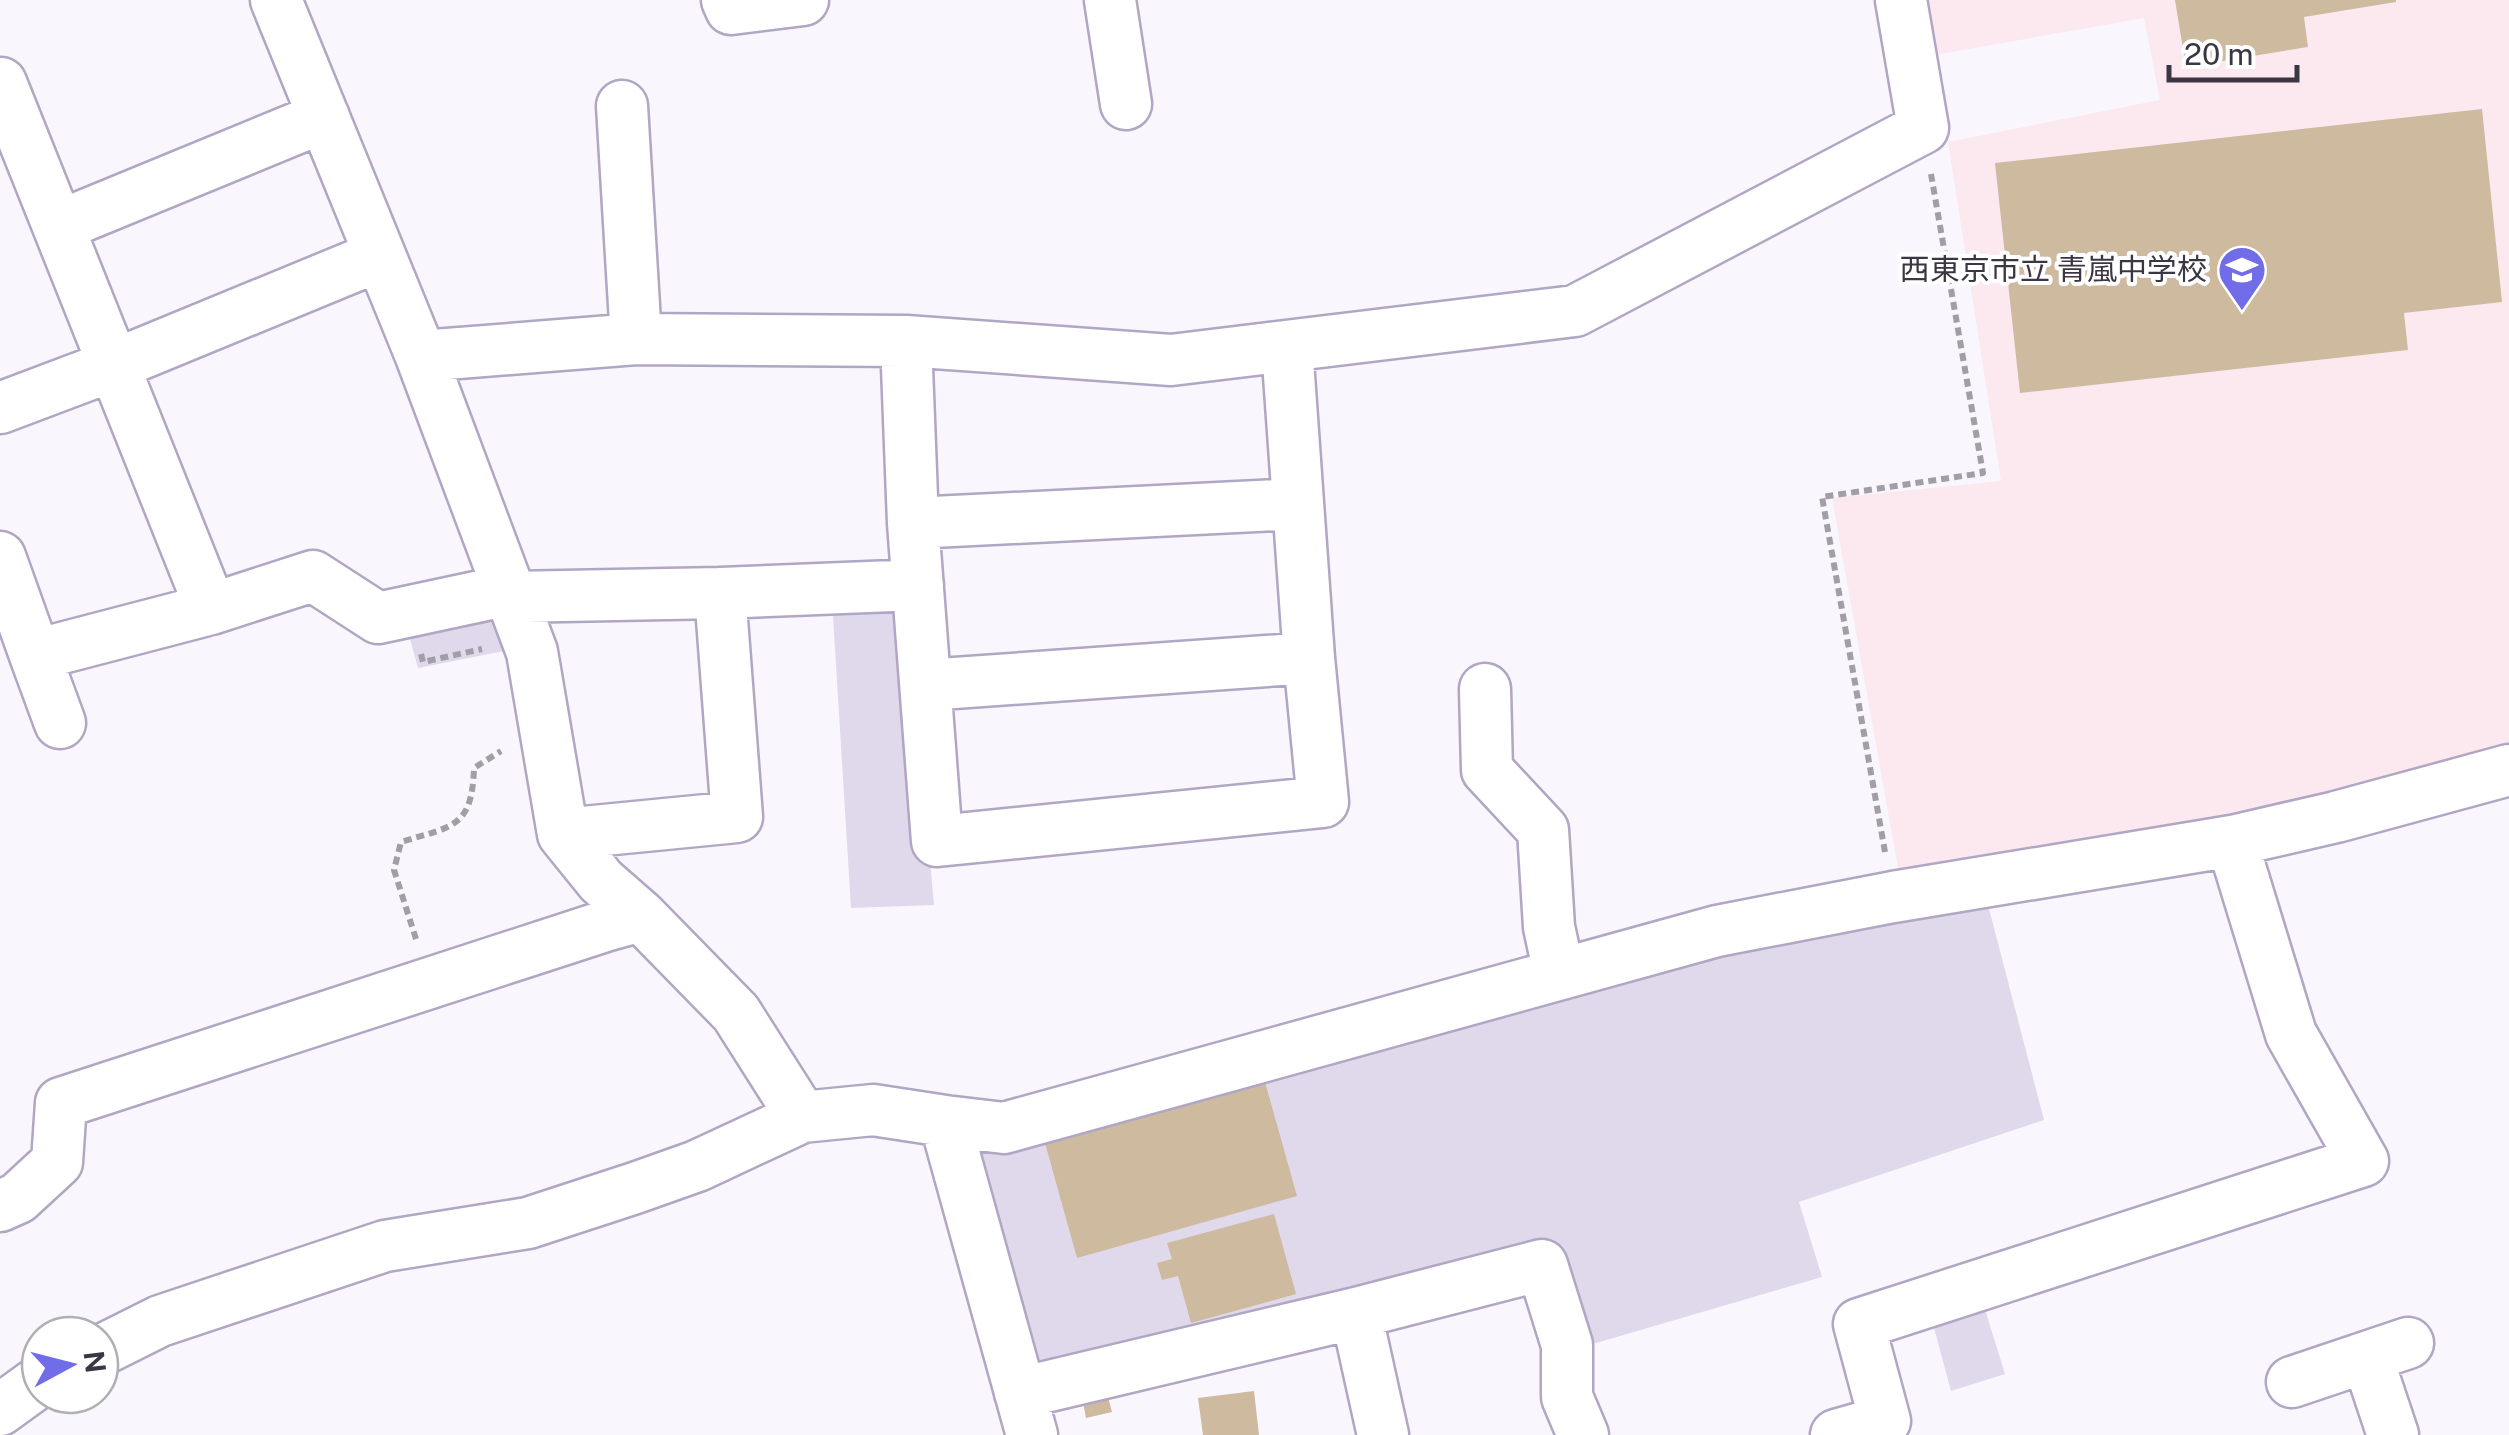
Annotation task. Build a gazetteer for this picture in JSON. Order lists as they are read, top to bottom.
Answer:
{
  "places": {
    "school or university": ["西東京市立 青嵐中学校"]
  },
  "scale_bar": "20 m",
  "north": "right"
}
